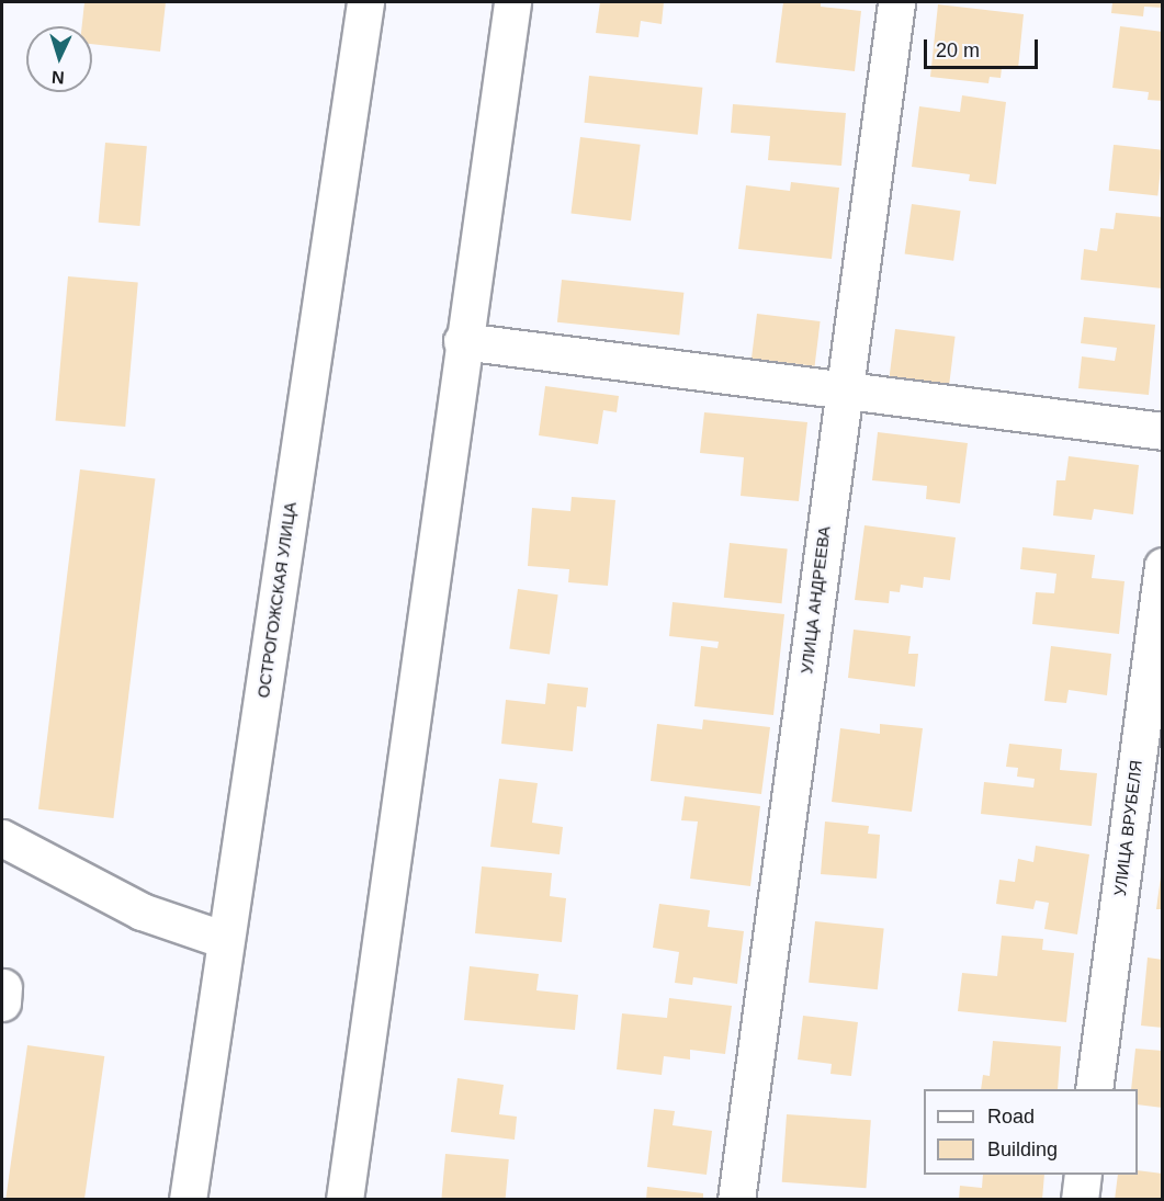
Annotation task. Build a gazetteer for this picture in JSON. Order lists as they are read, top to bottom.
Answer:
{
  "streets": {
    "street": ["ОСТРОГОЖСКАЯ УЛИЦА", "УЛИЦА АНДРЕЕВА", "УЛИЦА ВРУБЕЛЯ"]
  },
  "legend": ["Road", "Building"],
  "scale_bar": "20 m",
  "north": "bottom"
}
